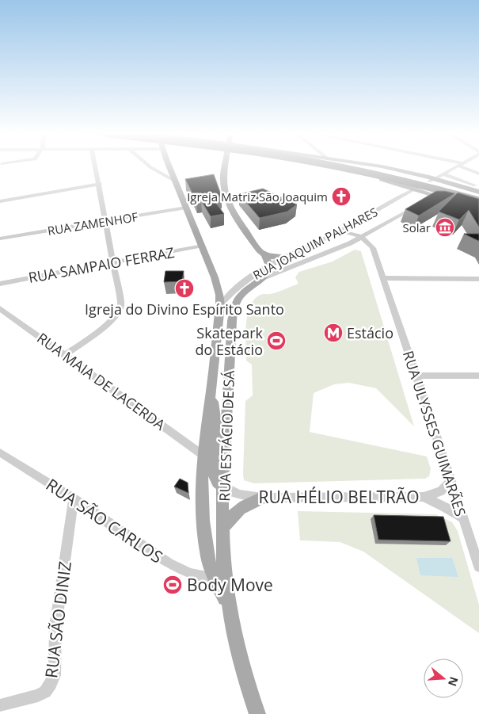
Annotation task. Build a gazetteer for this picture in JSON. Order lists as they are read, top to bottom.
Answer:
{
  "streets": {
    "main road": ["RUA ESTÁCIO DE SÁ"],
    "street": [
      "RUA ZAMENHOF",
      "RUA JOAQUIM PALHARES",
      "RUA SAMPAIO FERRAZ",
      "RUA MAIA DE LACERDA",
      "RUA ULYSSES GUIMARÃES",
      "RUA HÉLIO BELTRÃO",
      "RUA SÃO CARLOS",
      "RUA SÃO DINIZ"
    ]
  },
  "crossings": [
    ["RUA ZAMENHOF", "RUA ESTÁCIO DE SÁ"],
    ["RUA JOAQUIM PALHARES", "RUA ULYSSES GUIMARÃES"],
    ["RUA JOAQUIM PALHARES", "RUA ESTÁCIO DE SÁ"],
    ["RUA SAMPAIO FERRAZ", "RUA ESTÁCIO DE SÁ"],
    ["RUA MAIA DE LACERDA", "RUA ESTÁCIO DE SÁ"],
    ["RUA ULYSSES GUIMARÃES", "RUA HÉLIO BELTRÃO"],
    ["RUA ESTÁCIO DE SÁ", "RUA HÉLIO BELTRÃO"],
    ["RUA ESTÁCIO DE SÁ", "RUA SÃO CARLOS"],
    ["RUA SÃO CARLOS", "RUA SÃO DINIZ"]
  ],
  "places": {
    "church": ["Igreja Matriz São Joaquim", "Igreja do Divino Espírito Santo"],
    "museum": ["Solar"],
    "metro station": ["Estácio"],
    "sports": ["Skatepark do Estácio", "Body Move"]
  },
  "north": "right"
}
